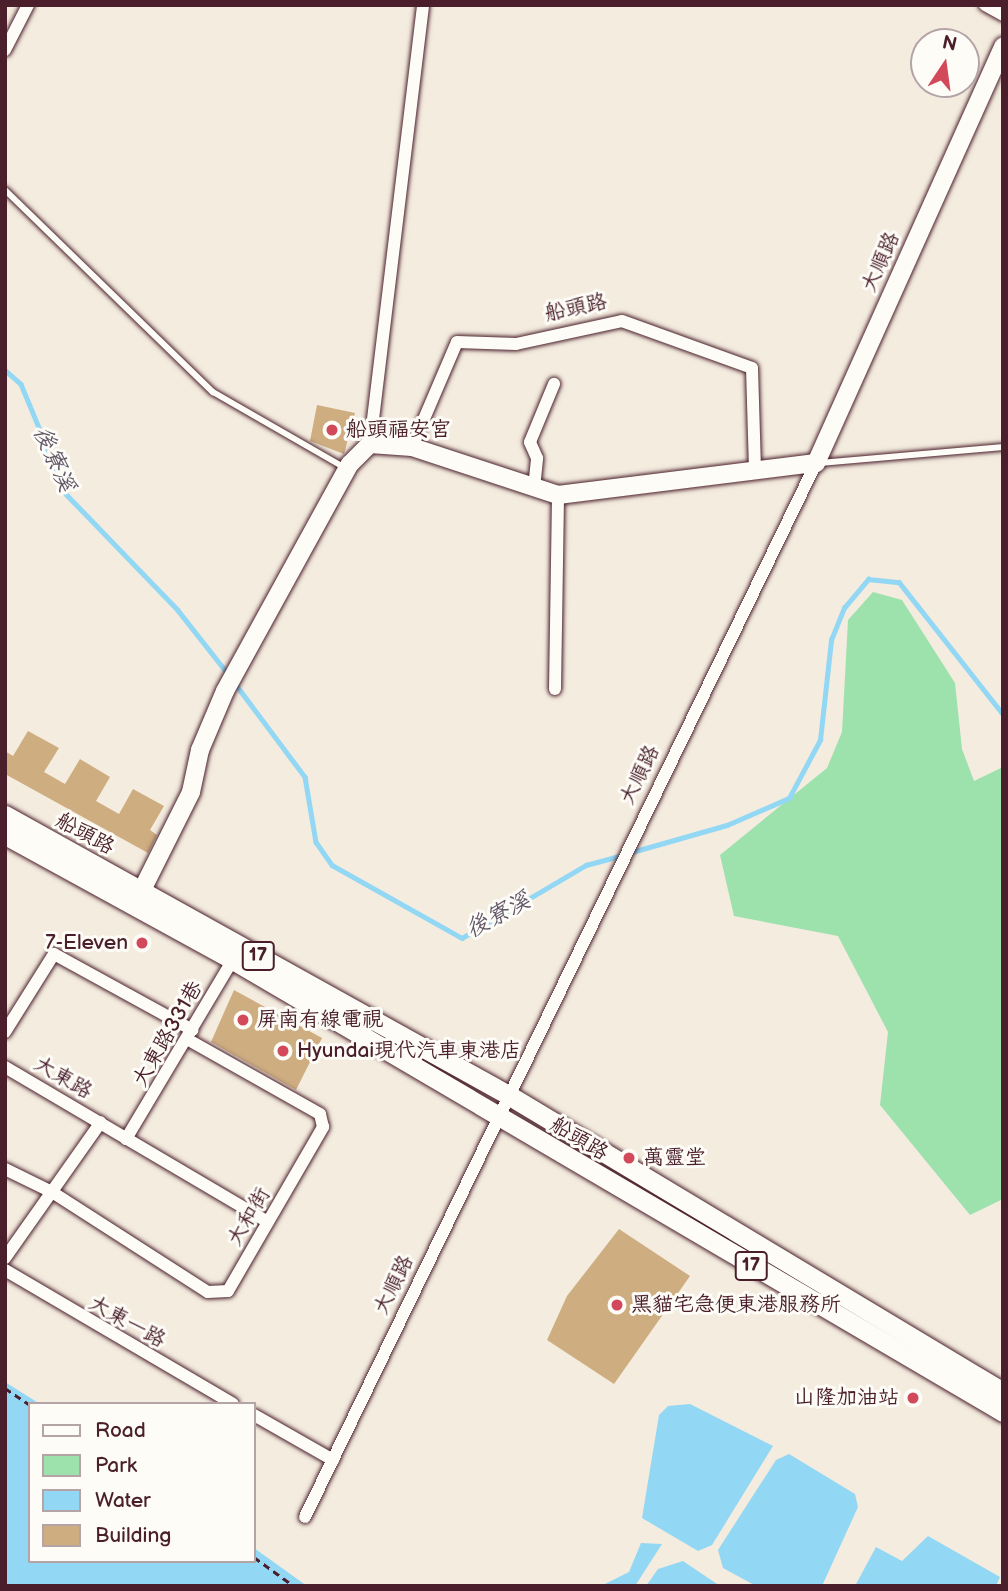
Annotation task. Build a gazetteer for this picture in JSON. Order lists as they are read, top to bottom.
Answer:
{
  "streets": {
    "main road": ["船頭路", "17"],
    "street": [
      "大順路",
      "大東路331巷",
      "大東路",
      "大和街",
      "大東一路"
    ]
  },
  "crossings": [
    ["大順路", "船頭路"],
    ["船頭路", "大東路331巷"],
    ["大東路331巷", "大東路"],
    ["大東路331巷", "大和街"],
    ["大東路", "大和街"]
  ],
  "water": ["後寮溪"],
  "places": [
    "船頭福安宮",
    "7-Eleven",
    "屏南有線電視",
    "Hyundai現代汽車東港店",
    "萬靈堂",
    "黑貓宅急便東港服務所",
    "山隆加油站"
  ],
  "legend": [
    "Road",
    "Park",
    "Water",
    "Building"
  ],
  "north": "top"
}
